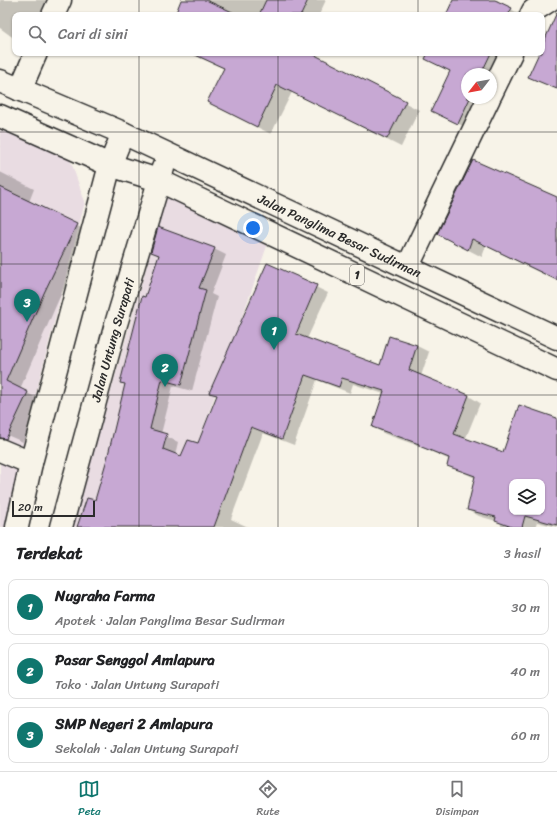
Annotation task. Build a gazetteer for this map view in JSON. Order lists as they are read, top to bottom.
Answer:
{
  "streets": {
    "main road": ["Jalan Panglima Besar Sudirman", "1", "Jalan Untung Surapati"]
  },
  "crossings": [
    ["Jalan Panglima Besar Sudirman", "Jalan Untung Surapati"],
    ["1", "Jalan Untung Surapati"]
  ],
  "scale_bar": "20 m",
  "north": "bottom left",
  "page": {
    "search": "Cari di sini",
    "pins": ["3", "1", "2"],
    "scale": "20 m",
    "heading": ["Terdekat", "3 hasil"],
    "list": [
      {
        "mark": "1",
        "name": "Nugraha Farma",
        "note": "Apotek · Jalan Panglima Besar Sudirman",
        "value": "30 m"
      },
      {
        "mark": "2",
        "name": "Pasar Senggol Amlapura",
        "note": "Toko · Jalan Untung Surapati",
        "value": "40 m"
      },
      {
        "mark": "3",
        "name": "SMP Negeri 2 Amlapura",
        "note": "Sekolah · Jalan Untung Surapati",
        "value": "60 m"
      }
    ],
    "nav": ["Peta", "Rute", "Disimpan"]
  }
}
